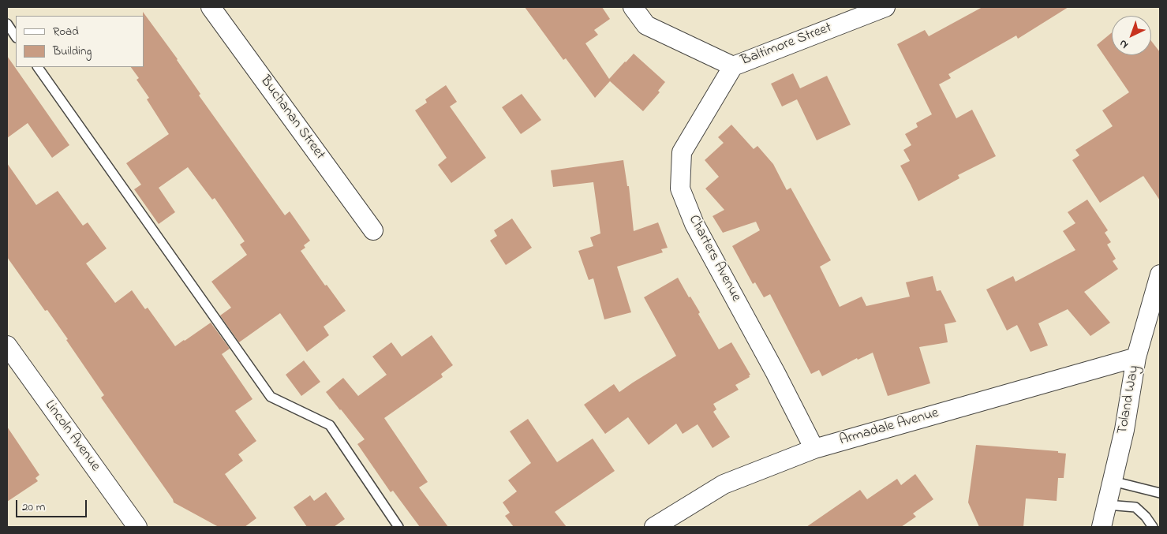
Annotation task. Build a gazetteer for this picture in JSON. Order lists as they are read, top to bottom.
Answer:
{
  "streets": {
    "street": [
      "Baltimore Street",
      "Buchanan Street",
      "Charters Avenue",
      "Toland Way",
      "Armadale Avenue",
      "Lincoln Avenue"
    ]
  },
  "crossings": [
    ["Baltimore Street", "Charters Avenue"],
    ["Charters Avenue", "Armadale Avenue"],
    ["Toland Way", "Armadale Avenue"]
  ],
  "legend": ["Road", "Building"],
  "scale_bar": "20 m",
  "north": "bottom left"
}
